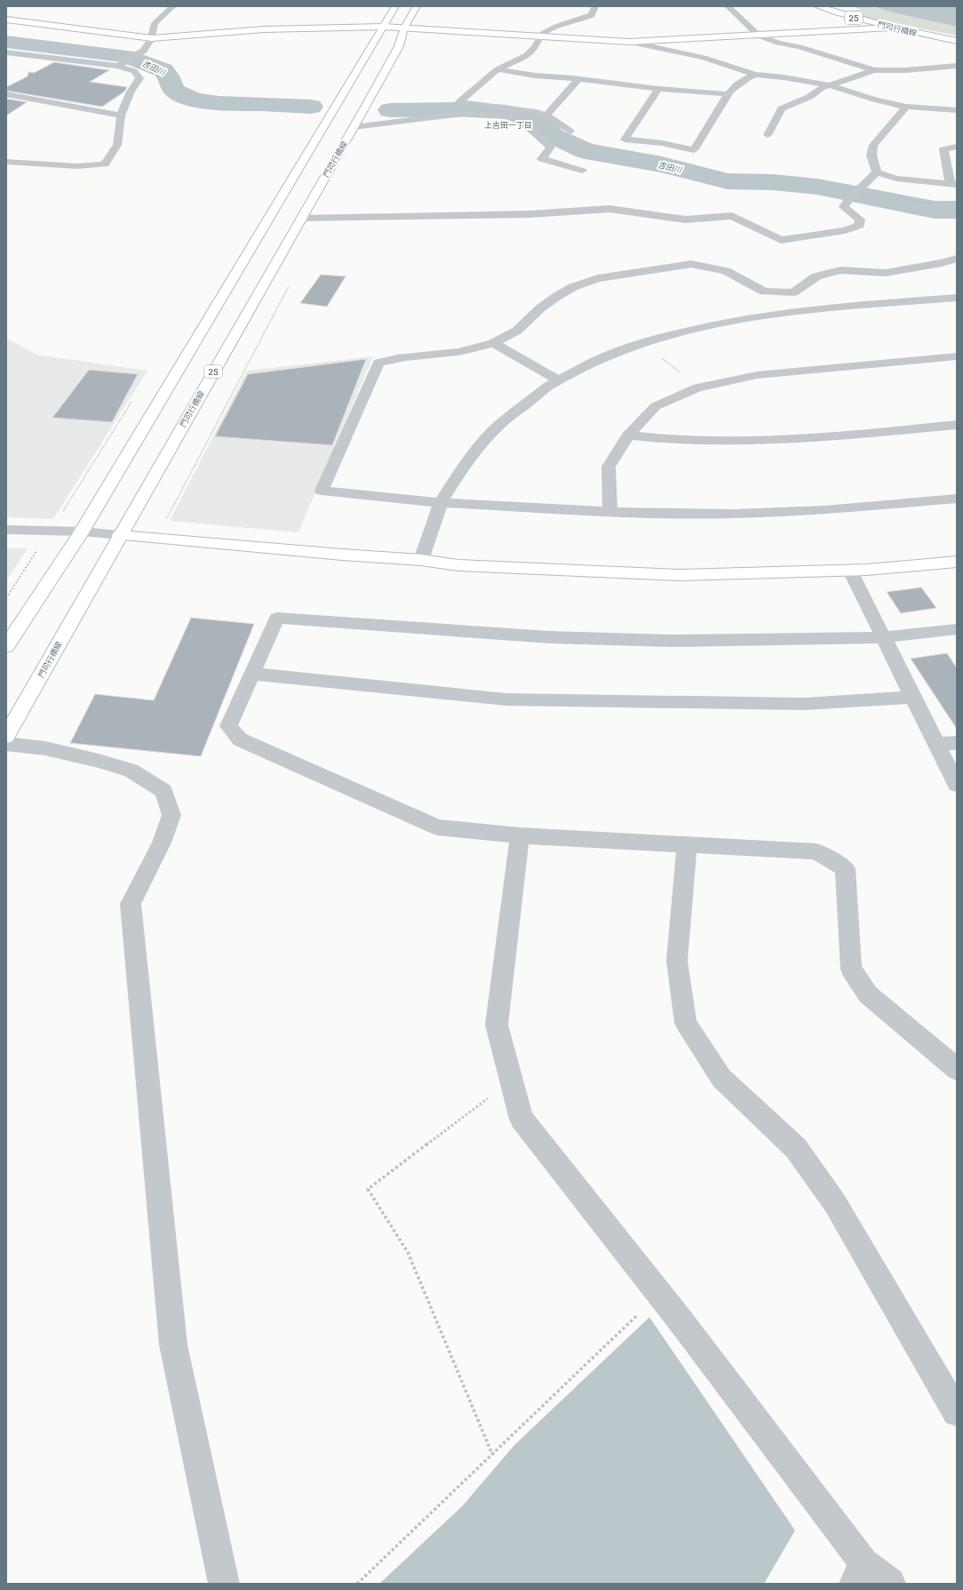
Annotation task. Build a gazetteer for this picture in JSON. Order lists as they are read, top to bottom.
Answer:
{
  "streets": {
    "main road": ["25", "門司行橋線"]
  },
  "districts": ["上吉田一丁目"],
  "water": ["吉田川"]
}
